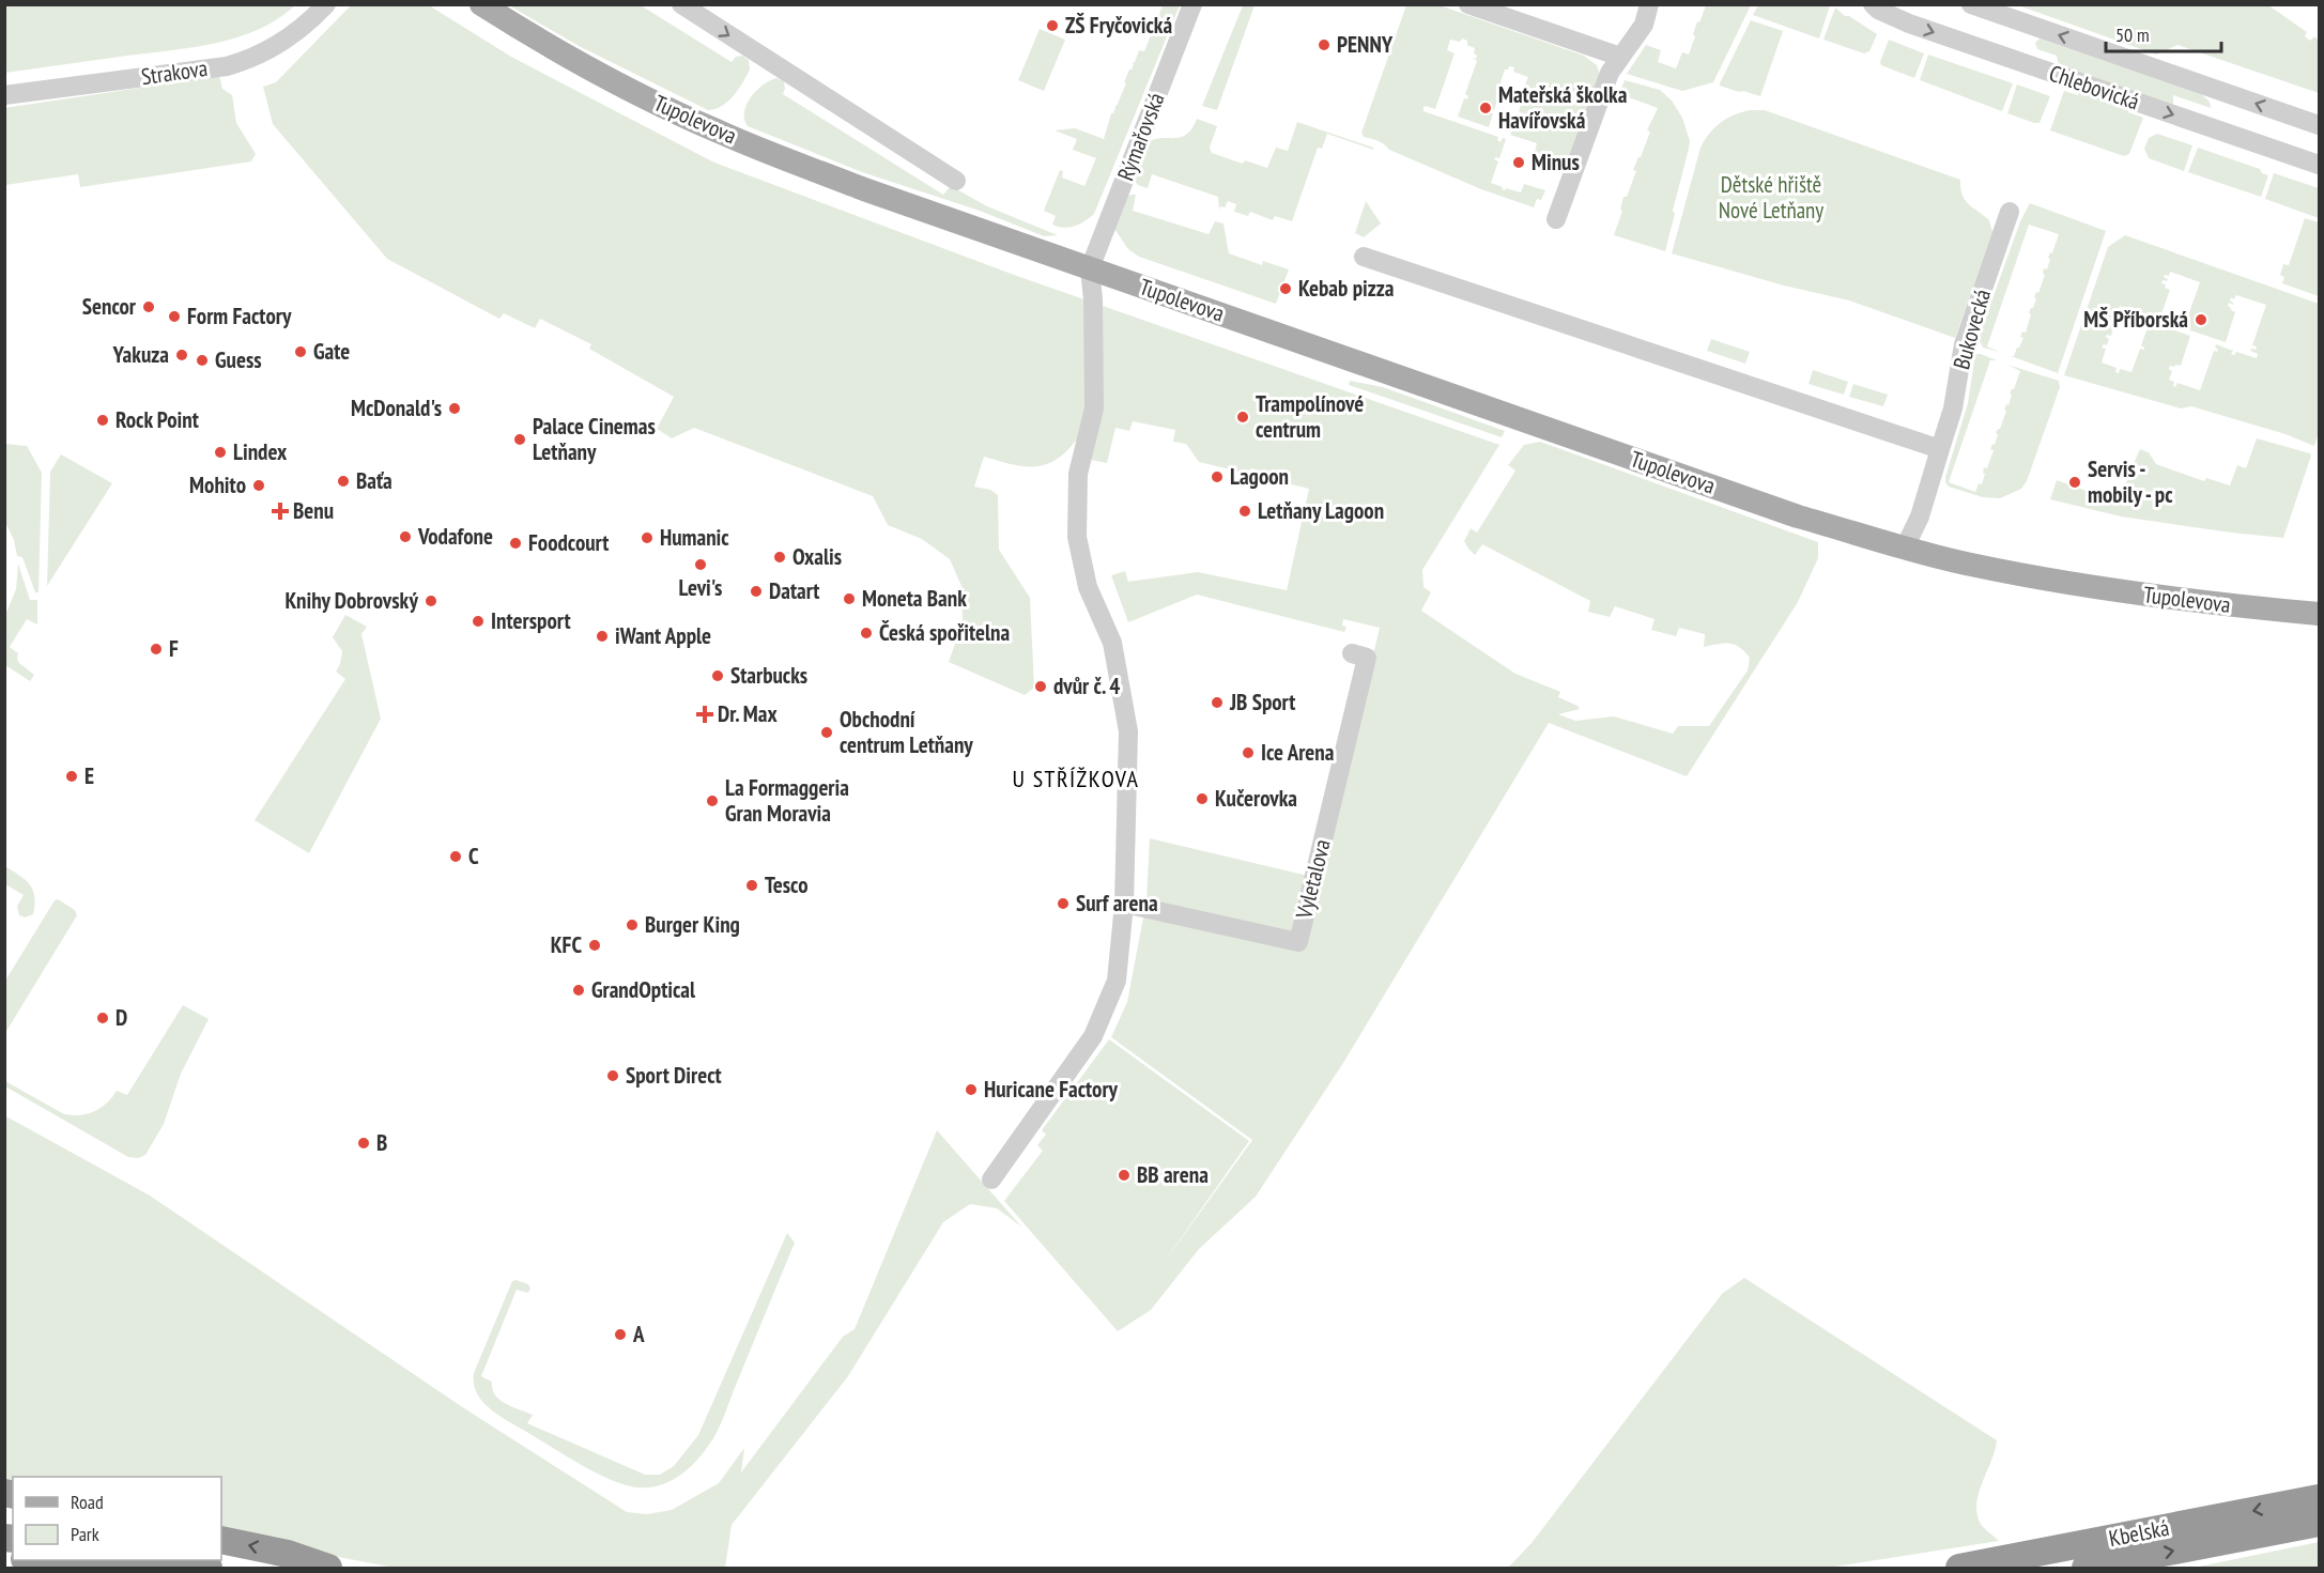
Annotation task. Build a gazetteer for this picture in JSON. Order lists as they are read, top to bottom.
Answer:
{
  "streets": {
    "highway": ["Kbelská"],
    "main road": ["Tupolevova"],
    "street": [
      "Strakova",
      "Chlebovická",
      "Rýmařovská",
      "Bukovecká",
      "Vyletalova"
    ]
  },
  "crossings": [
    ["Tupolevova", "Rýmařovská"]
  ],
  "districts": ["U STŘÍŽKOVA"],
  "parks": ["Dětské hřiště Nové Letňany"],
  "places": {
    "other": [
      "ZŠ Fryčovická",
      "PENNY",
      "Mateřská školka Havířovská",
      "Minus",
      "Kebab pizza",
      "Sencor",
      "Form Factory",
      "MŠ Příborská",
      "Gate",
      "Yakuza",
      "Guess",
      "McDonald's",
      "Trampolínové centrum",
      "Rock Point",
      "Palace Cinemas Letňany",
      "Lindex",
      "Lagoon",
      "Baťa",
      "Servis - mobily - pc",
      "Mohito",
      "Letňany Lagoon",
      "Vodafone",
      "Humanic",
      "Foodcourt",
      "Oxalis",
      "Levi's",
      "Datart",
      "Moneta Bank",
      "Knihy Dobrovský",
      "Intersport",
      "Česká spořitelna",
      "iWant Apple",
      "F",
      "Starbucks",
      "dvůr č. 4",
      "JB Sport",
      "Obchodní centrum Letňany",
      "Ice Arena",
      "E",
      "Kučerovka",
      "La Formaggeria Gran Moravia",
      "C",
      "Tesco",
      "Surf arena",
      "Burger King",
      "KFC",
      "GrandOptical",
      "D",
      "Sport Direct",
      "Huricane Factory",
      "B",
      "BB arena",
      "A"
    ],
    "health": ["Benu", "Dr. Max"]
  },
  "legend": ["Road", "Park"],
  "scale_bar": "50 m"
}
